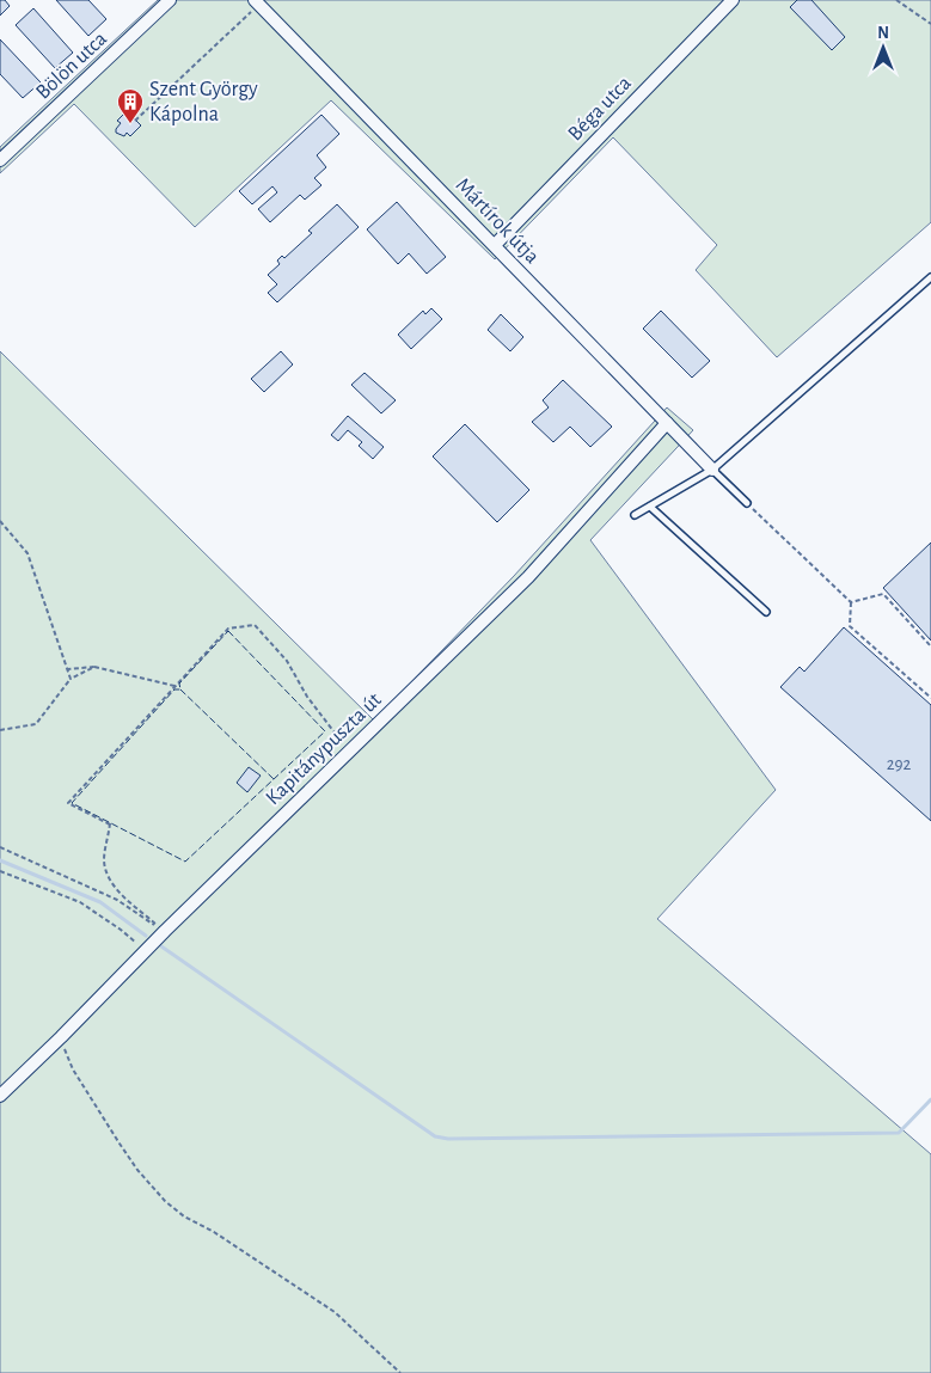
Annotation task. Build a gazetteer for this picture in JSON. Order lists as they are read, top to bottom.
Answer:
{
  "streets": {
    "street": [
      "Bölön utca",
      "Béga utca",
      "Mártírok útja",
      "Kapitánypuszta út"
    ]
  },
  "crossings": [
    ["Béga utca", "Mártírok útja"],
    ["Mártírok útja", "Kapitánypuszta út"]
  ],
  "places": {
    "building": ["Szent György Kápolna"]
  },
  "house_numbers": ["292"],
  "north": "top"
}
